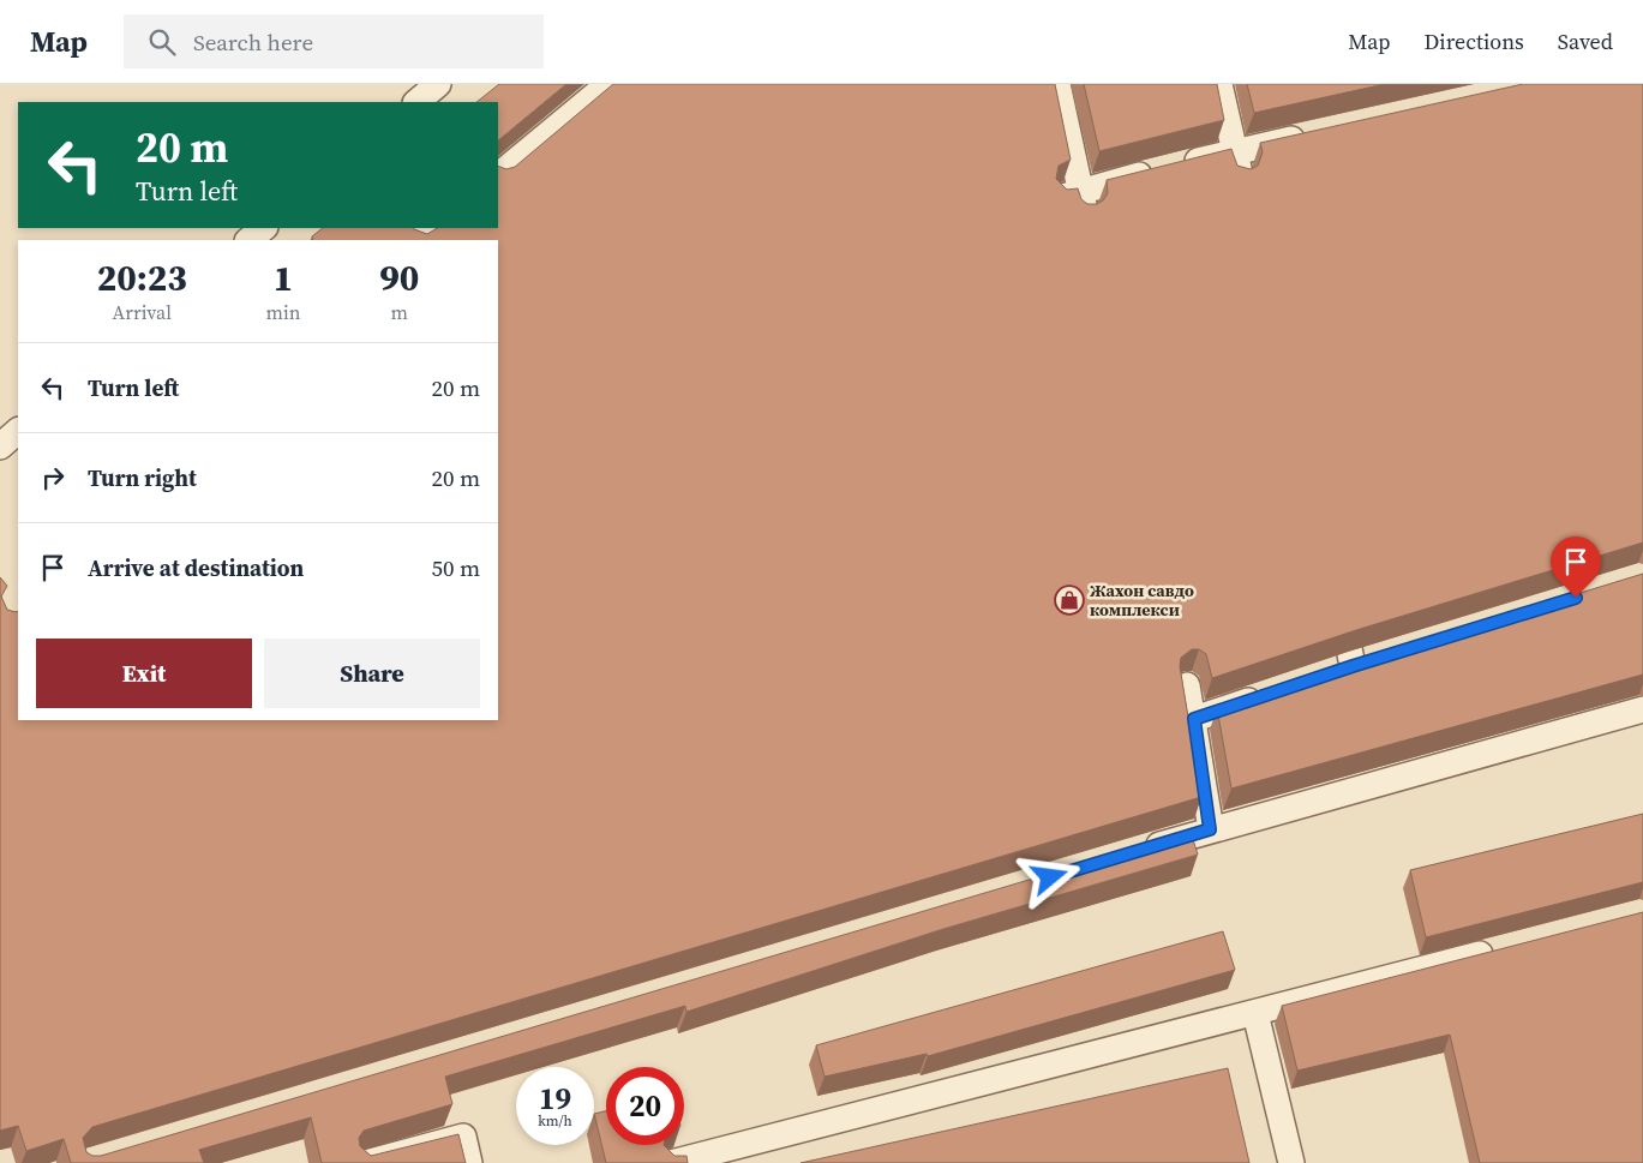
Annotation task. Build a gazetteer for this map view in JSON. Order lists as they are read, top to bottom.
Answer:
{
  "places": {
    "shop": ["Жахон савдо комплекси"]
  },
  "page": {
    "header": "Map",
    "search": "Search here",
    "nav": ["Map", "Directions", "Saved"],
    "turn": ["20 m", "Turn left"],
    "eta": [
      "20:23",
      "Arrival",
      "1",
      "min",
      "90",
      "m"
    ],
    "list": [
      {
        "name": "Turn left",
        "value": "20 m"
      },
      {
        "name": "Turn right",
        "value": "20 m"
      },
      {
        "name": "Arrive at destination",
        "value": "50 m"
      }
    ],
    "buttons": ["Exit", "Share"],
    "speed": "19 km/h",
    "limit": "20"
  }
}
